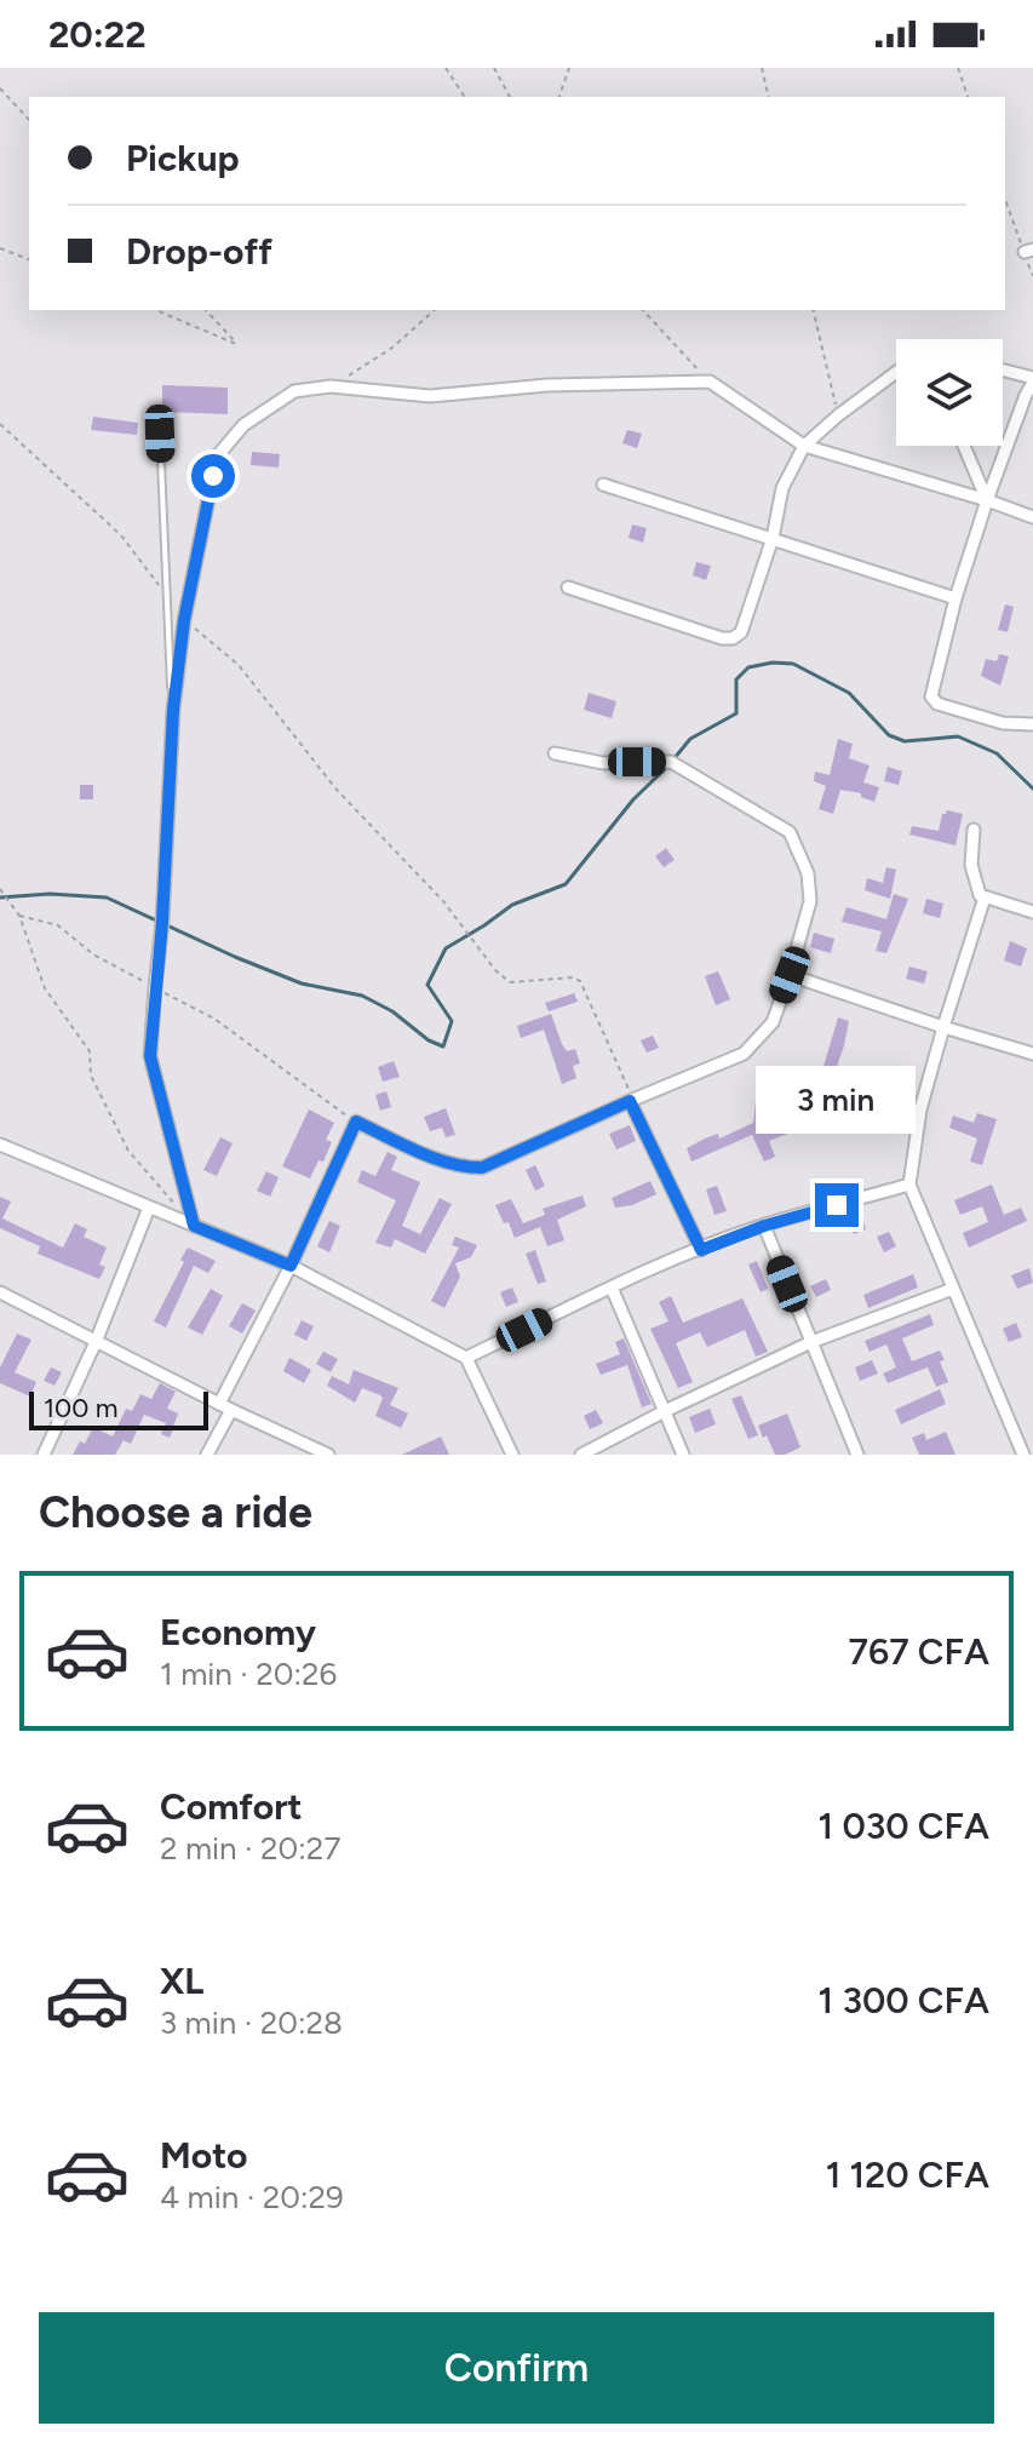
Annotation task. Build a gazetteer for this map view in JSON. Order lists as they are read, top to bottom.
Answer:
{
  "scale_bar": "100 m",
  "page": {
    "status": "20:22",
    "banner": ["Pickup", "Drop-off"],
    "bubble": "3 min",
    "scale": "100 m",
    "heading": "Choose a ride",
    "list": [
      {
        "name": "Economy",
        "note": "1 min · 20:26",
        "value": "767 CFA"
      },
      {
        "name": "Comfort",
        "note": "2 min · 20:27",
        "value": "1 030 CFA"
      },
      {
        "name": "XL",
        "note": "3 min · 20:28",
        "value": "1 300 CFA"
      },
      {
        "name": "Moto",
        "note": "4 min · 20:29",
        "value": "1 120 CFA"
      }
    ],
    "buttons": "Confirm"
  }
}
